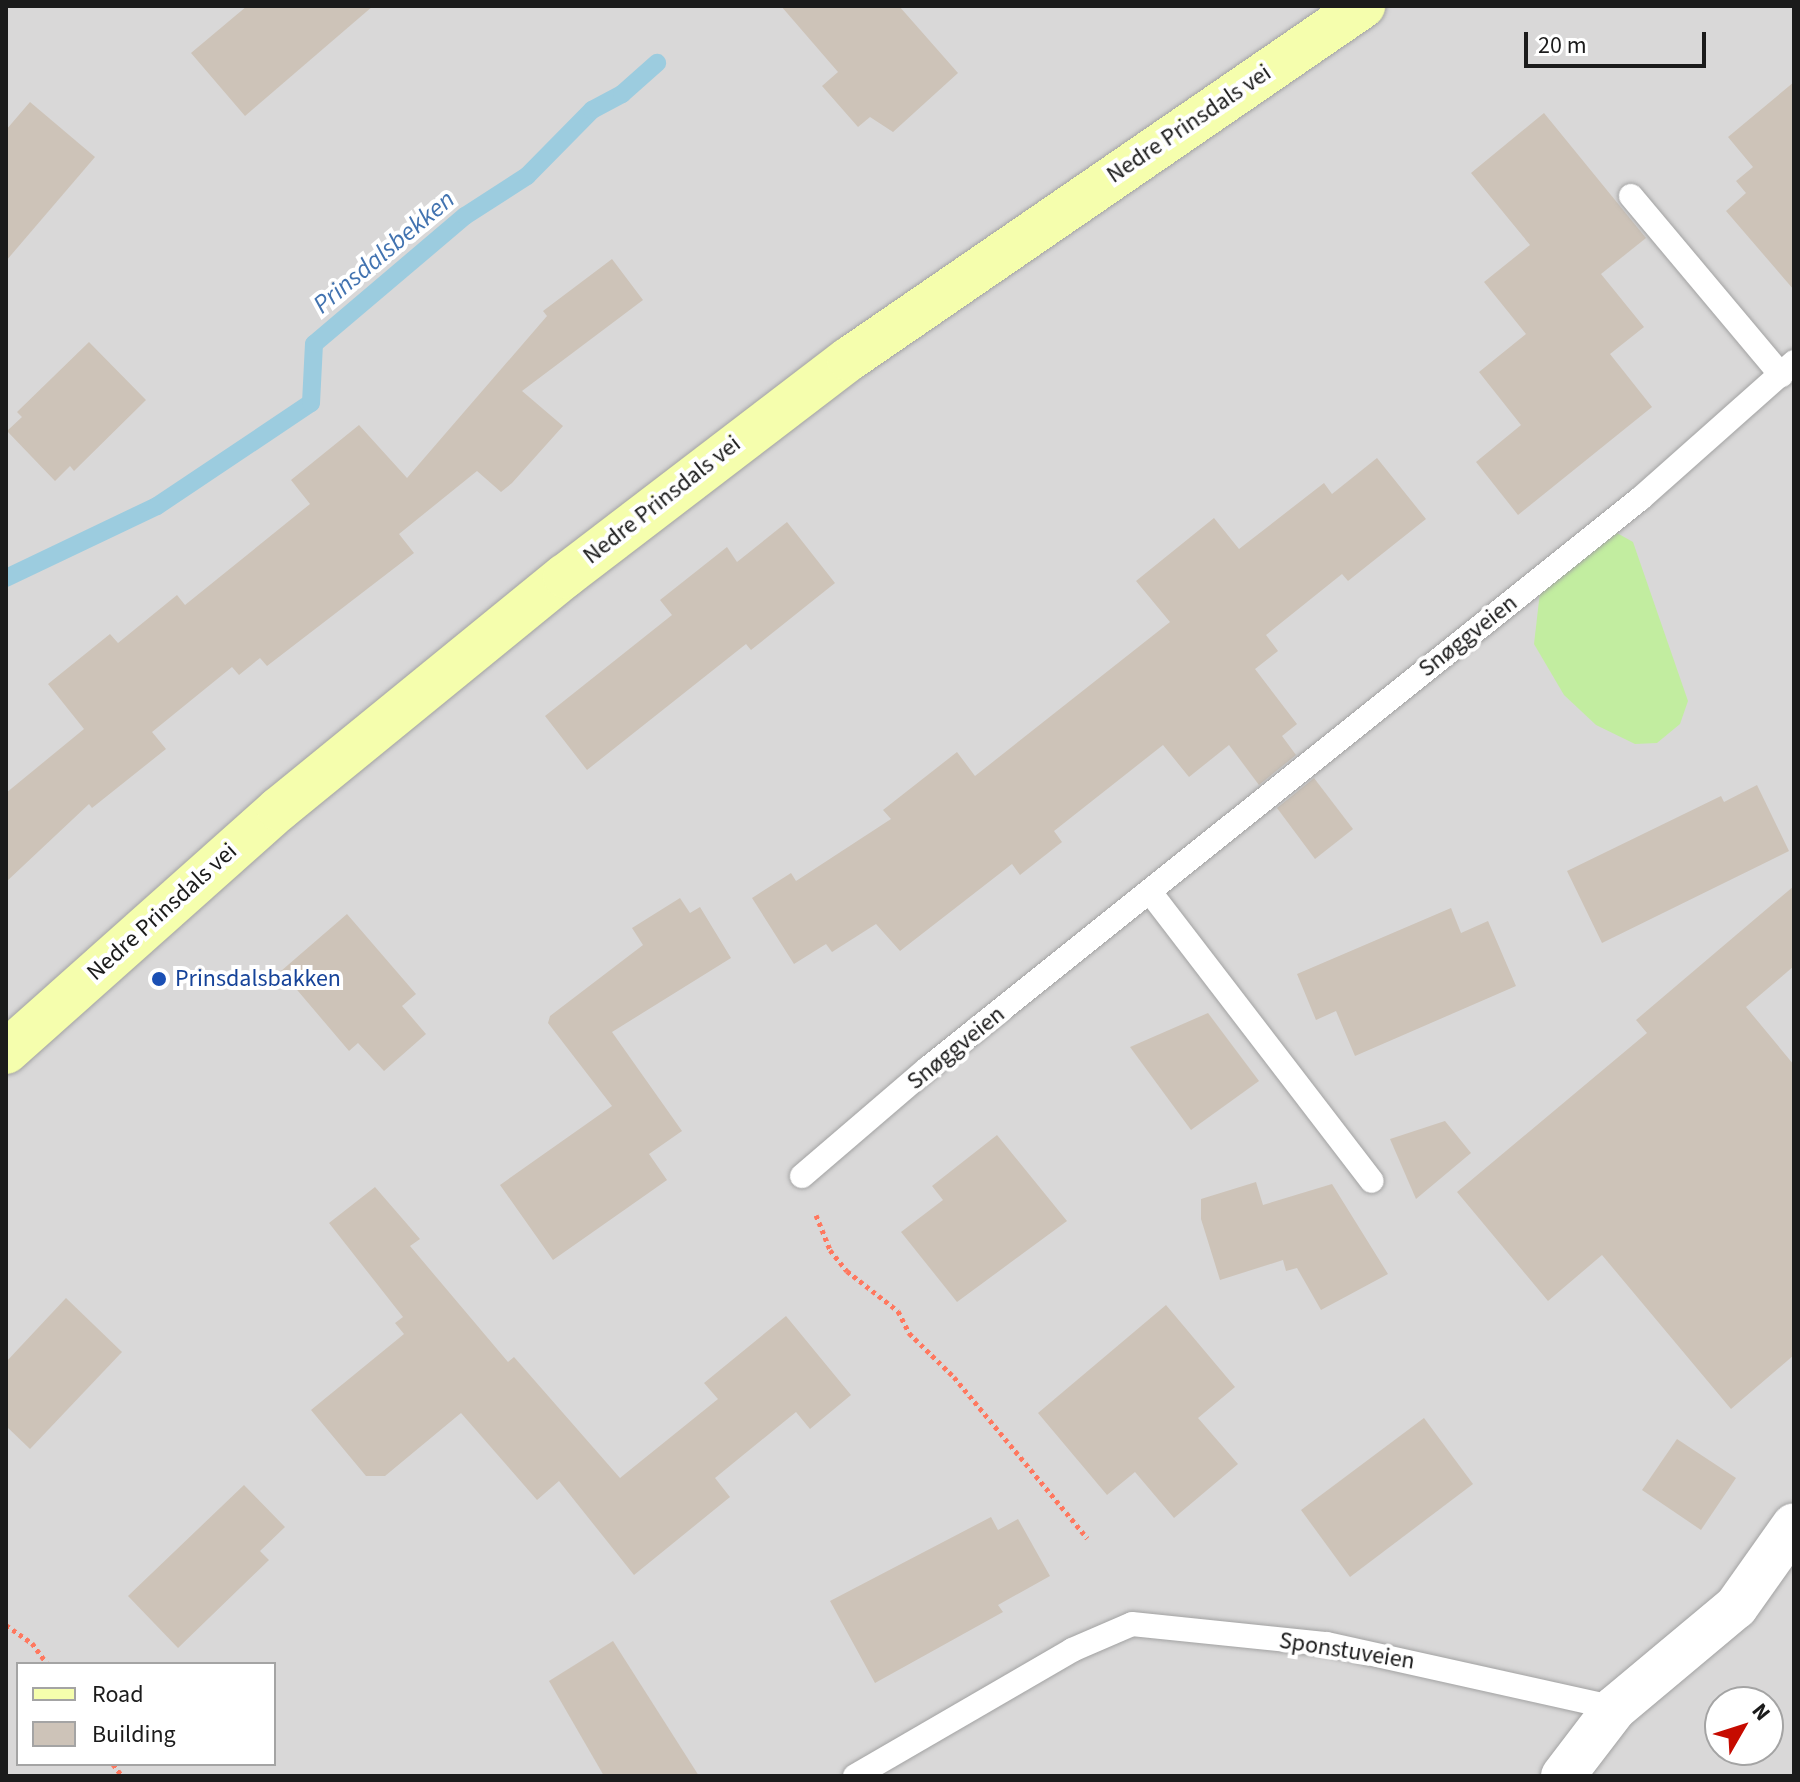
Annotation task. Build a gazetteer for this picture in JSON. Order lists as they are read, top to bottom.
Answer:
{
  "streets": {
    "main road": ["Nedre Prinsdals vei"],
    "lane": ["Snøggveien", "Sponstuveien"]
  },
  "water": ["Prinsdalsbekken"],
  "places": ["Prinsdalsbakken"],
  "legend": ["Road", "Building"],
  "scale_bar": "20 m",
  "north": "top right"
}
